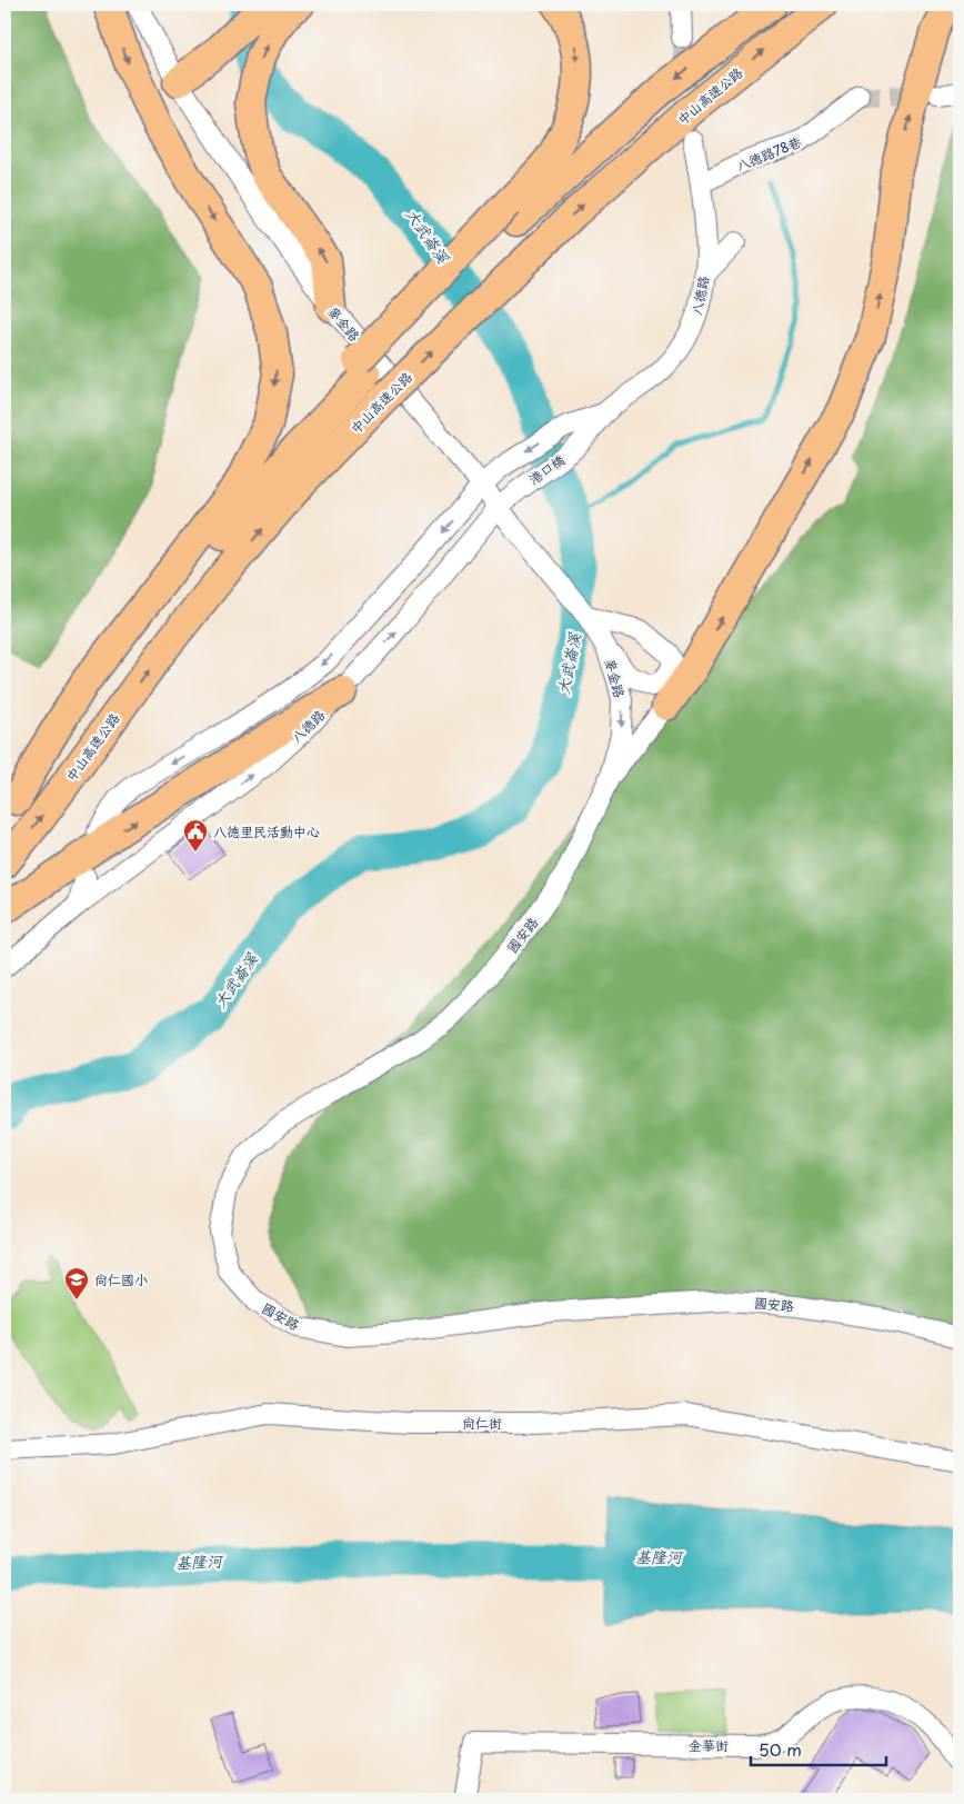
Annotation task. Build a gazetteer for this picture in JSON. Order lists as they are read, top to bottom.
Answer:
{
  "streets": {
    "highway": ["中山高速公路"],
    "street": [
      "八德路78巷",
      "八德路",
      "麥金路",
      "港口橋",
      "國安路",
      "尚仁街",
      "金華街"
    ]
  },
  "crossings": [
    ["八德路78巷", "八德路"],
    ["八德路", "麥金路"],
    ["八德路", "港口橋"],
    ["麥金路", "港口橋"],
    ["麥金路", "國安路"]
  ],
  "water": ["大武崙溪", "基隆河"],
  "places": {
    "public building": ["八德里民活動中心"],
    "school or university": ["尚仁國小"]
  },
  "scale_bar": "50 m"
}
